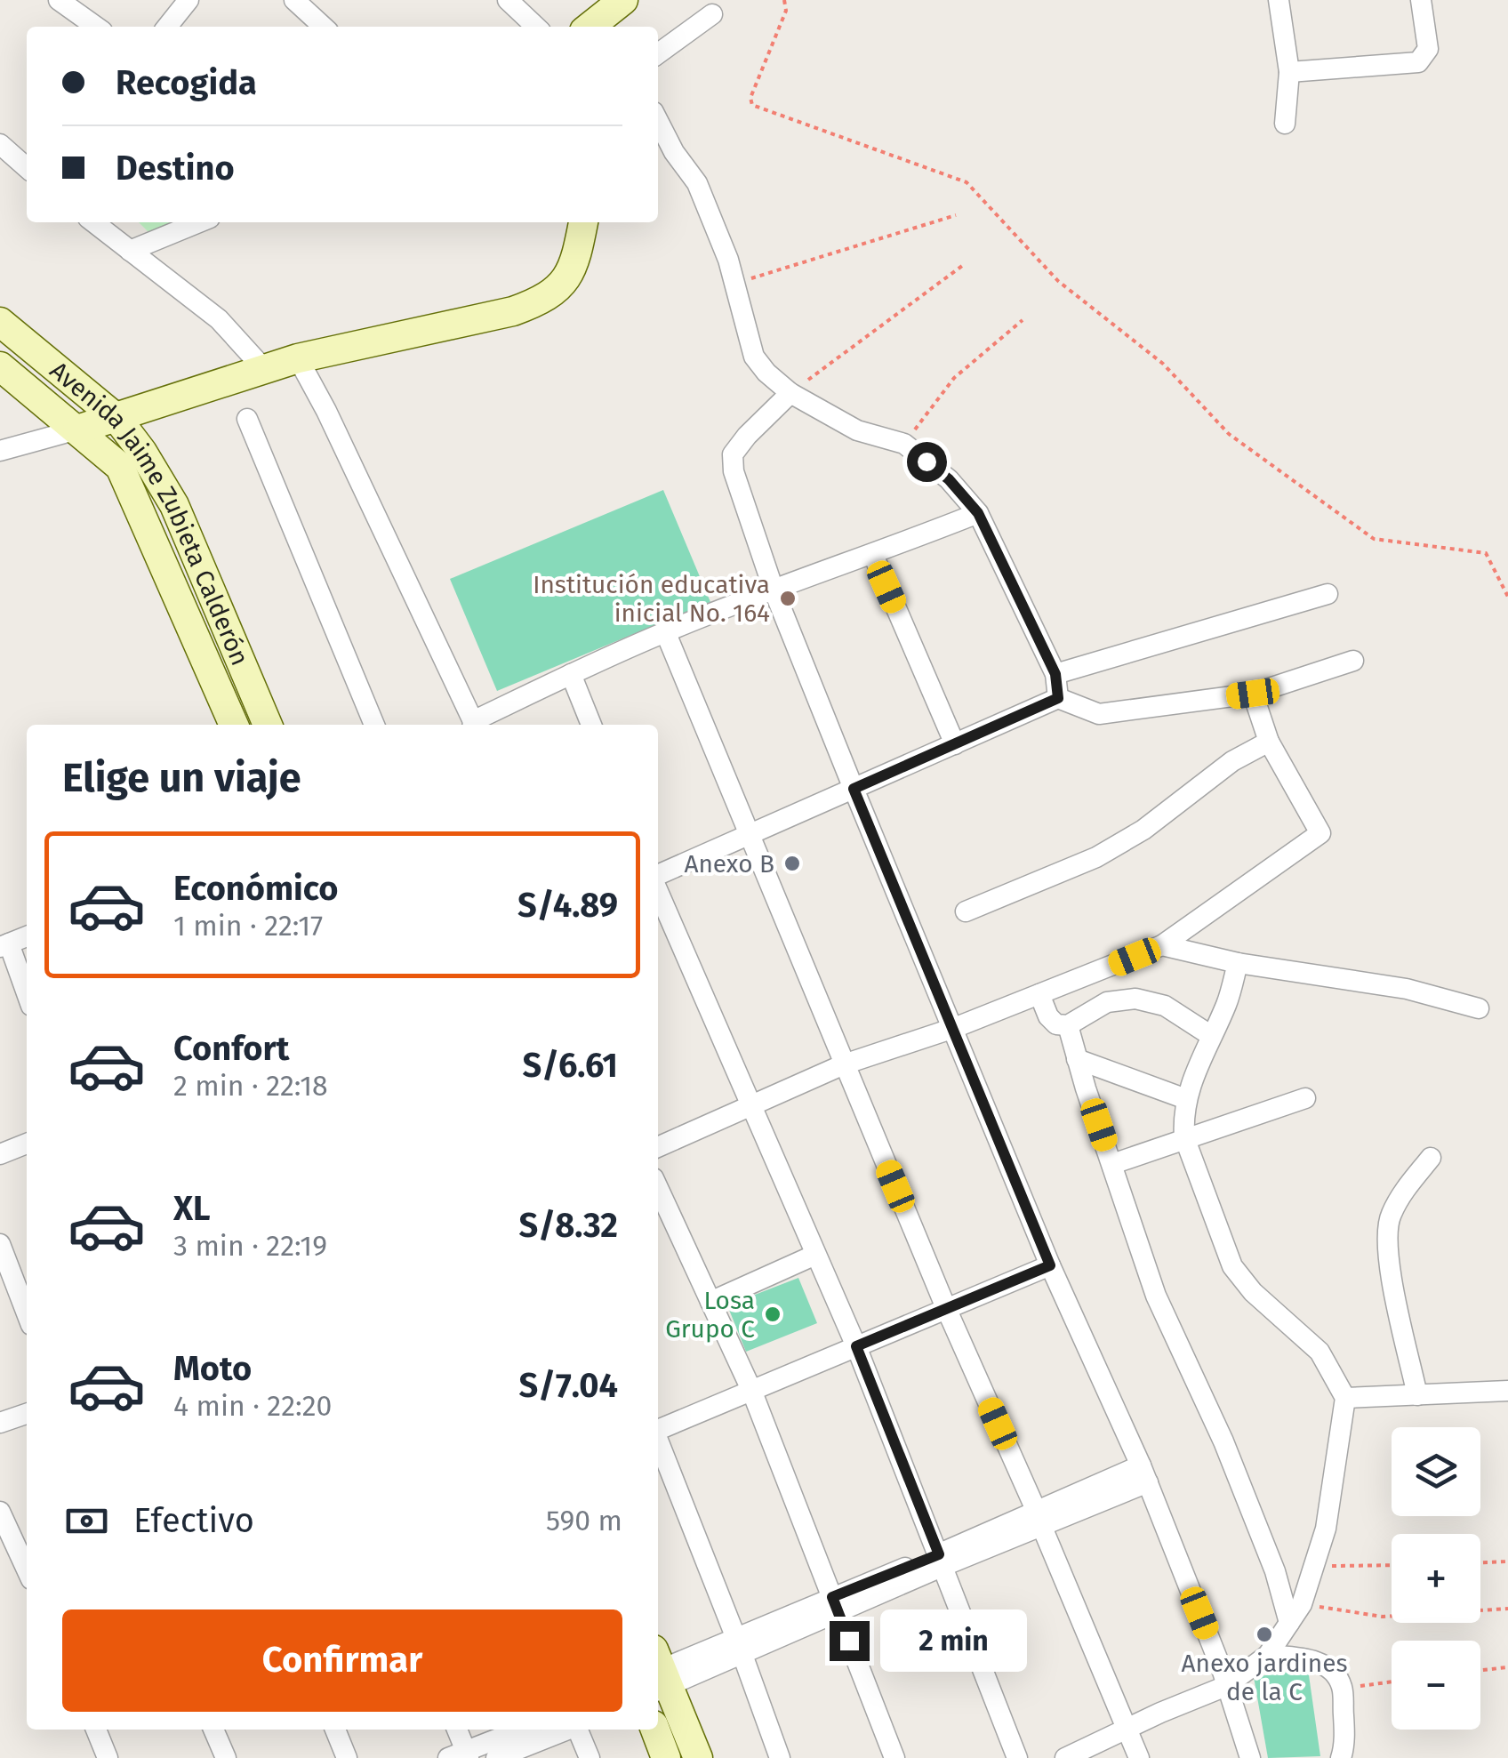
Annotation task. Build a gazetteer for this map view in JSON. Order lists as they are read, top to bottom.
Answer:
{
  "streets": {
    "street": ["Avenida Jaime Zubieta Calderón"]
  },
  "places": [
    "Institución educativa inicial No. 164",
    "Anexo B",
    "Losa Grupo C",
    "Anexo jardines de la C"
  ],
  "page": {
    "banner": ["Recogida", "Destino"],
    "heading": "Elige un viaje",
    "list": [
      {
        "name": "Económico",
        "note": "1 min · 22:17",
        "value": "S/4.89"
      },
      {
        "name": "Confort",
        "note": "2 min · 22:18",
        "value": "S/6.61"
      },
      {
        "name": "XL",
        "note": "3 min · 22:19",
        "value": "S/8.32"
      },
      {
        "name": "Moto",
        "note": "4 min · 22:20",
        "value": "S/7.04"
      }
    ],
    "map_buttons": ["+", "−"],
    "pay": ["Efectivo", "590 m"],
    "buttons": "Confirmar",
    "bubble": "2 min"
  }
}
